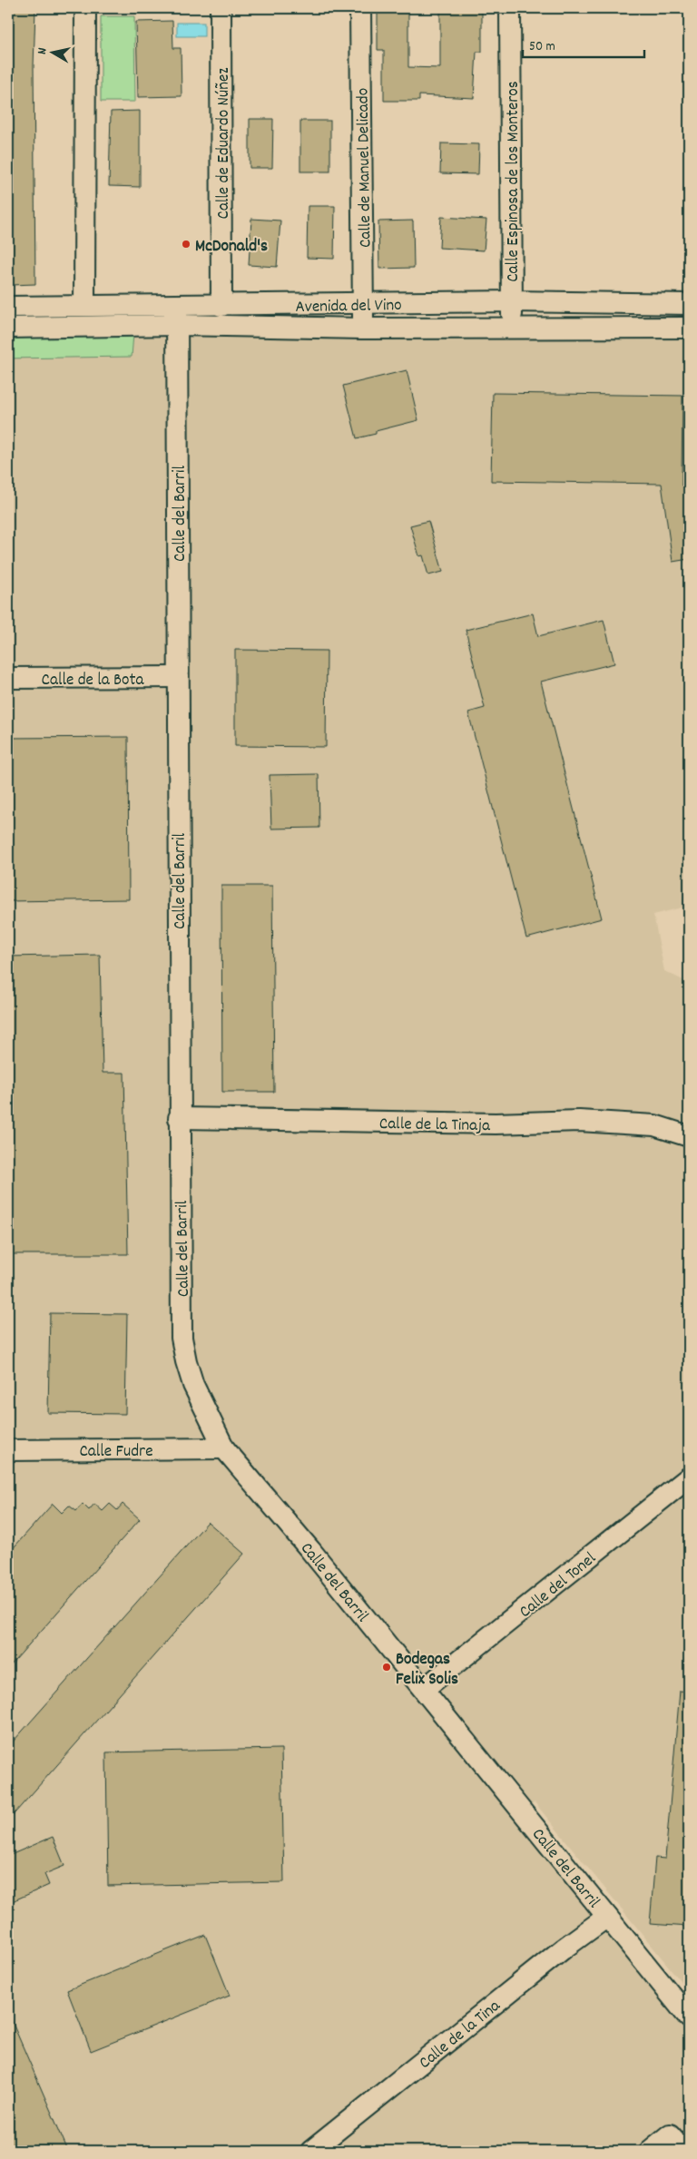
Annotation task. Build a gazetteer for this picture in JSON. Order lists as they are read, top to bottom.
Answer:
{
  "streets": {
    "street": [
      "Calle de Eduardo Núñez",
      "Calle de Manuel Delicado",
      "Calle Espinosa de los Monteros",
      "Avenida del Vino",
      "Calle del Barril",
      "Calle de la Bota",
      "Calle de la Tinaja",
      "Calle Fudre",
      "Calle del Tonel",
      "Calle de la Tina"
    ]
  },
  "crossings": [
    ["Calle de Eduardo Núñez", "Avenida del Vino"],
    ["Calle de Manuel Delicado", "Avenida del Vino"],
    ["Calle Espinosa de los Monteros", "Avenida del Vino"],
    ["Avenida del Vino", "Calle del Barril"],
    ["Calle del Barril", "Calle de la Bota"],
    ["Calle del Barril", "Calle de la Tinaja"],
    ["Calle del Barril", "Calle Fudre"],
    ["Calle del Barril", "Calle del Tonel"],
    ["Calle del Barril", "Calle de la Tina"]
  ],
  "places": ["McDonald's", "Bodegas Felix Solis"],
  "scale_bar": "50 m",
  "north": "left"
}
